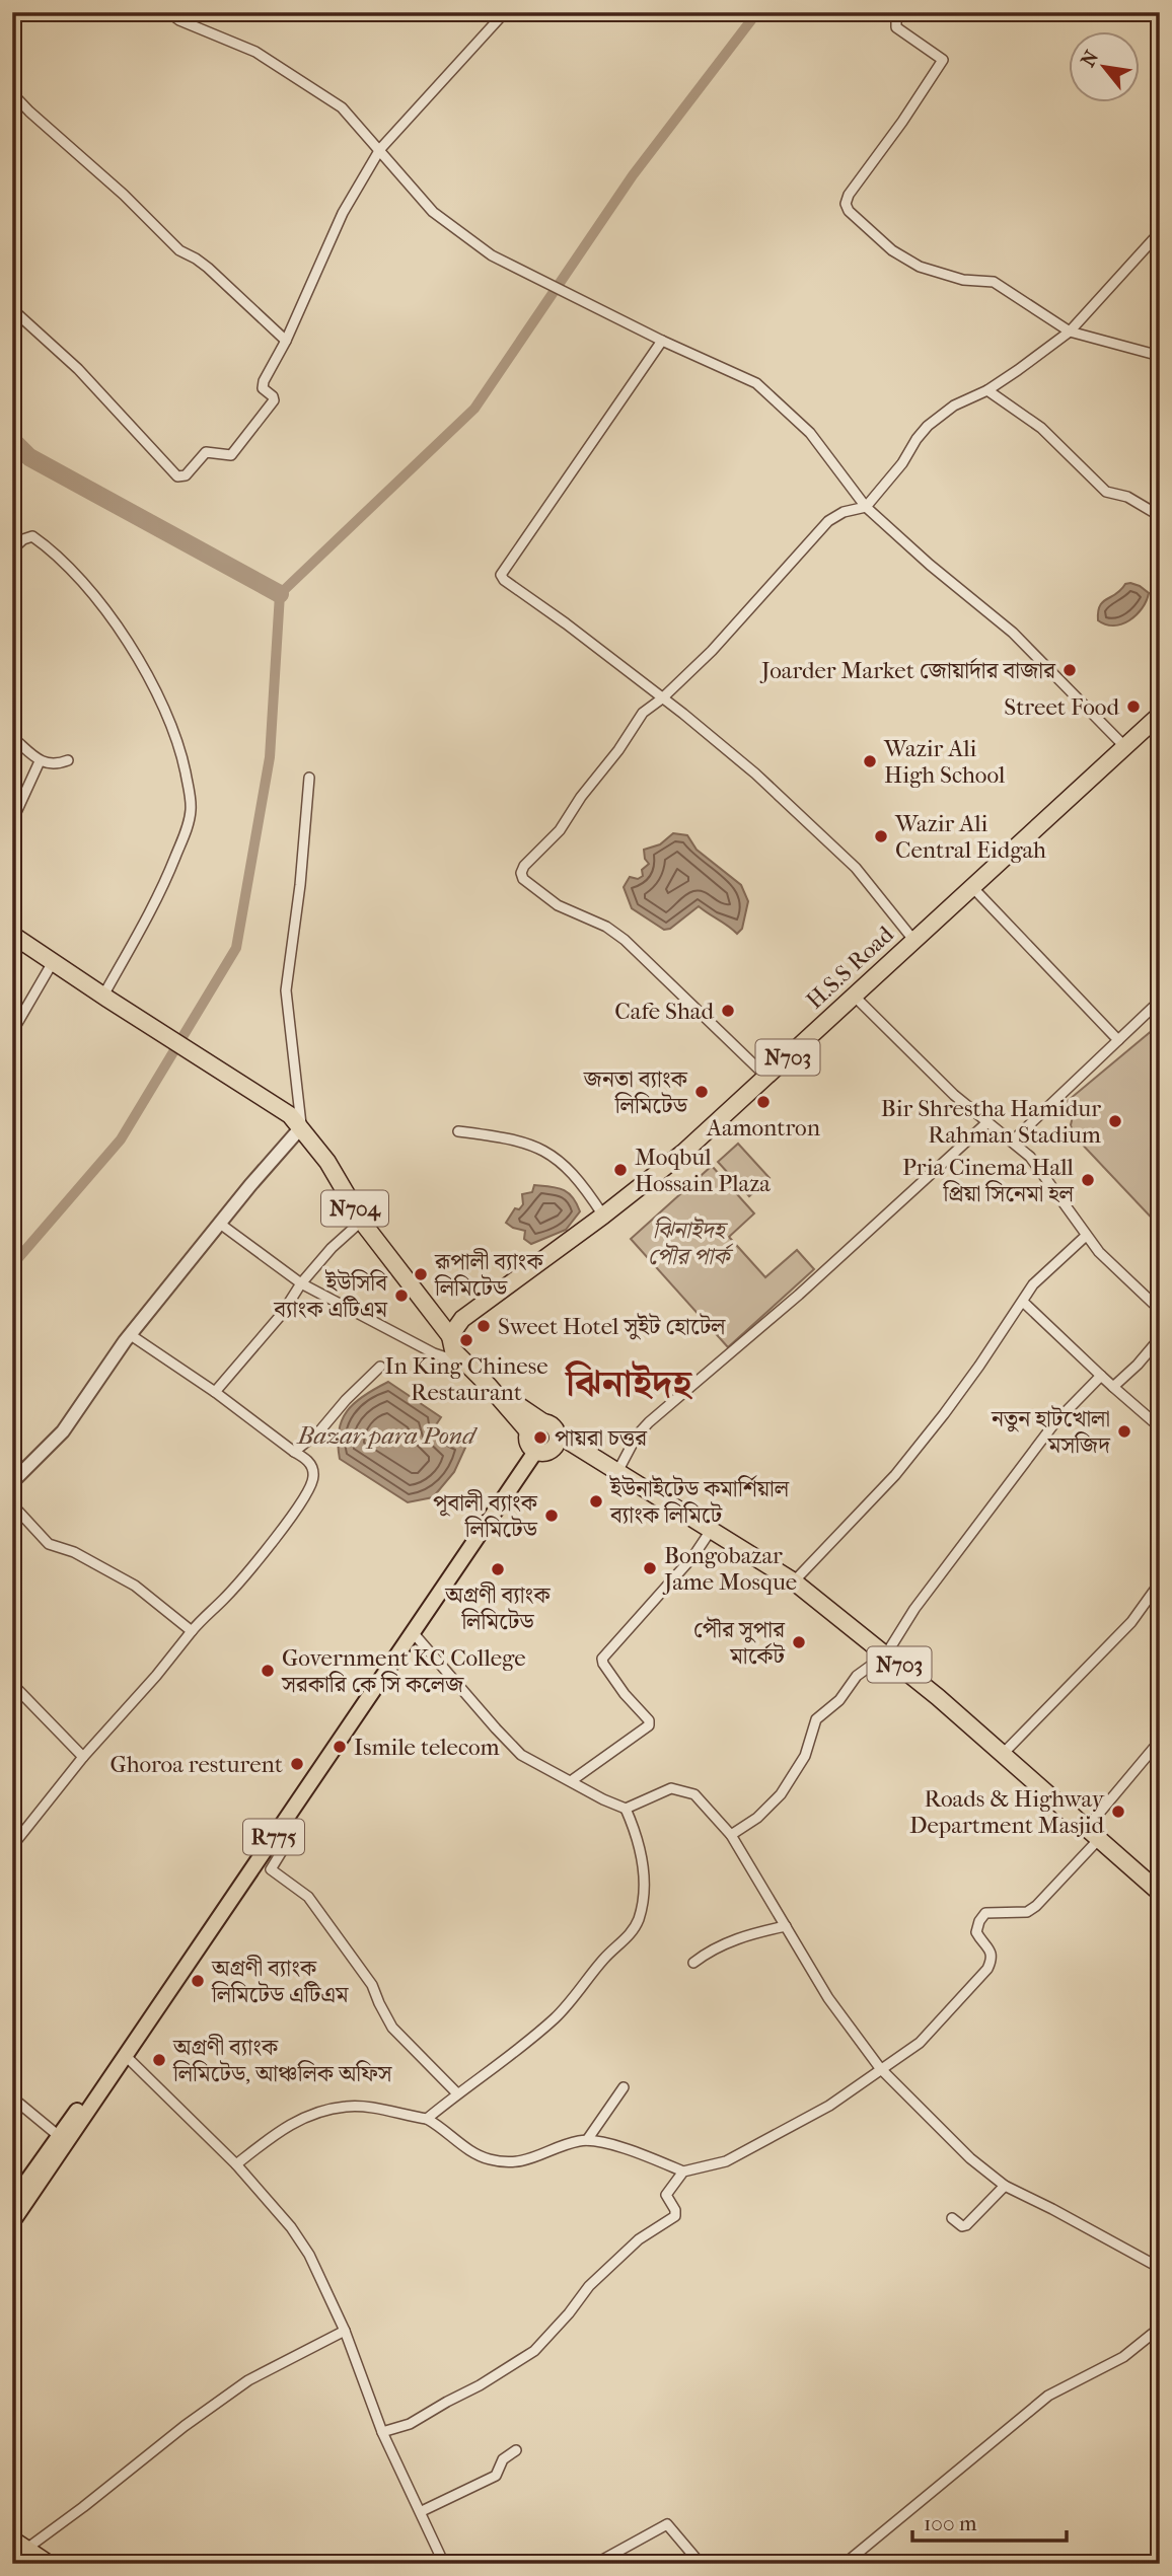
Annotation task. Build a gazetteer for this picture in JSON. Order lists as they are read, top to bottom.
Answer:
{
  "streets": {
    "highway": ["H.S.S Road", "N703", "N704"],
    "main road": ["R775"]
  },
  "crossings": [
    ["H.S.S Road", "N703"],
    ["H.S.S Road", "N704"],
    ["N703", "N704"],
    ["N703", "R775"]
  ],
  "districts": ["ঝিনাইদহ"],
  "water": ["Bazar para Pond"],
  "parks": ["ঝিনাইদহ পৌর পার্ক"],
  "places": [
    "Joarder Market জোয়ার্দার বাজার",
    "Street Food",
    "Wazir Ali High School",
    "Wazir Ali Central Eidgah",
    "Cafe Shad",
    "জনতা ব্যাংক লিমিটেড",
    "Aamontron",
    "Bir Shrestha Hamidur Rahman Stadium",
    "Moqbul Hossain Plaza",
    "Pria Cinema Hall প্রিয়া সিনেমা হল",
    "রূপালী ব্যাংক লিমিটেড",
    "ইউসিবি ব্যাংক এটিএম",
    "Sweet Hotel সুইট হোটেল",
    "In King Chinese Restaurant",
    "নতুন হাটখোলা মসজিদ",
    "পায়রা চত্তর",
    "ইউনাইটেড কমার্শিয়াল ব্যাংক লিমিটে",
    "পূবালী ব্যাংক লিমিটেড",
    "Bongobazar Jame Mosque",
    "অগ্রণী ব্যাংক লিমিটেড",
    "পৌর সুপার মার্কেট",
    "Government KC College সরকারি কে সি কলেজ",
    "Ismile telecom",
    "Ghoroa resturent",
    "Roads & Highway Department Masjid",
    "অগ্রণী ব্যাংক লিমিটেড এটিএম",
    "অগ্রণী ব্যাংক লিমিটেড, আঞ্চলিক অফিস"
  ],
  "scale_bar": "100 m",
  "north": "top left"
}
